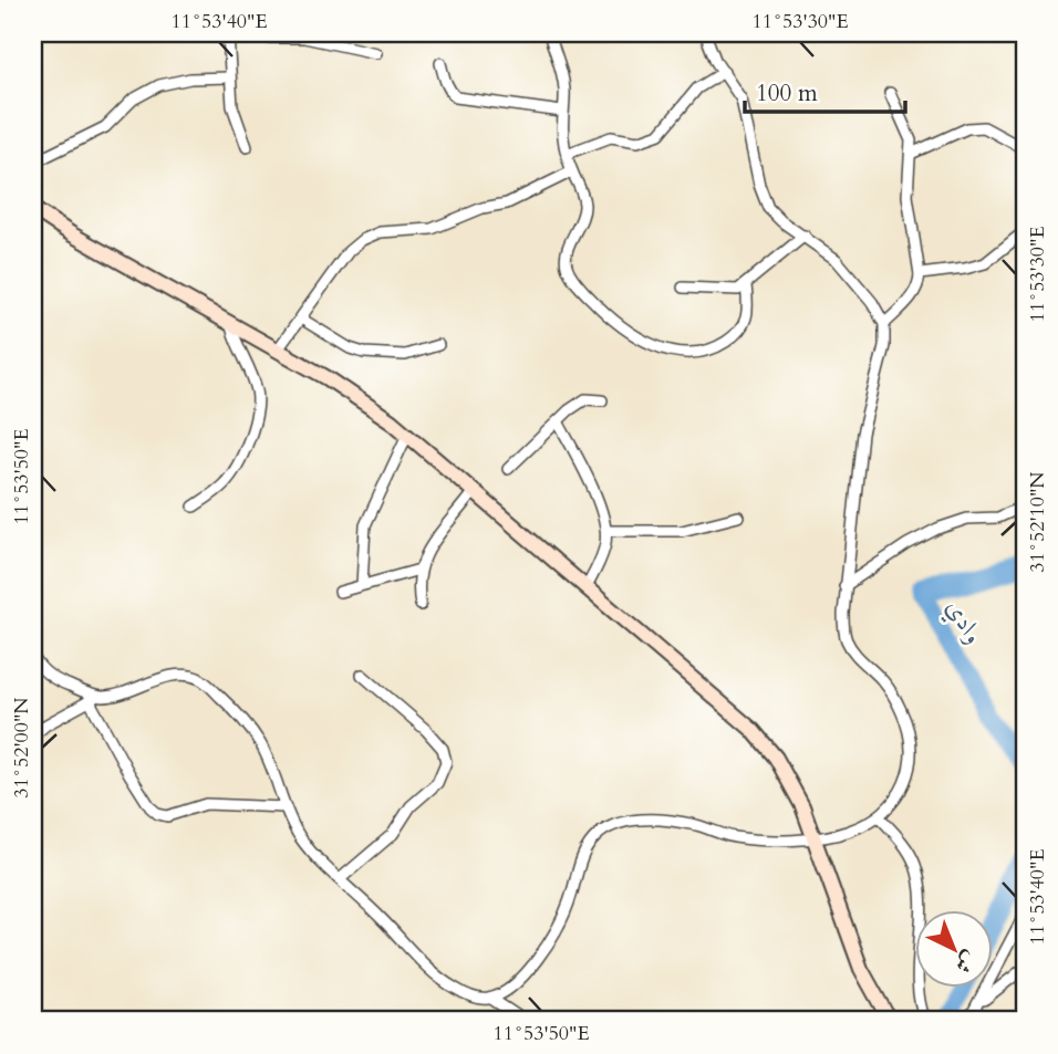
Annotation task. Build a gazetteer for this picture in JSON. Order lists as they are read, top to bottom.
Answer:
{
  "water": ["وادي"],
  "scale_bar": "100 m",
  "north": "bottom right",
  "coordinates": [
    "11°53'40\"E",
    "11°53'30\"E",
    "11°53'50\"E",
    "31°52'10\"N",
    "31°52'00\"N"
  ]
}
